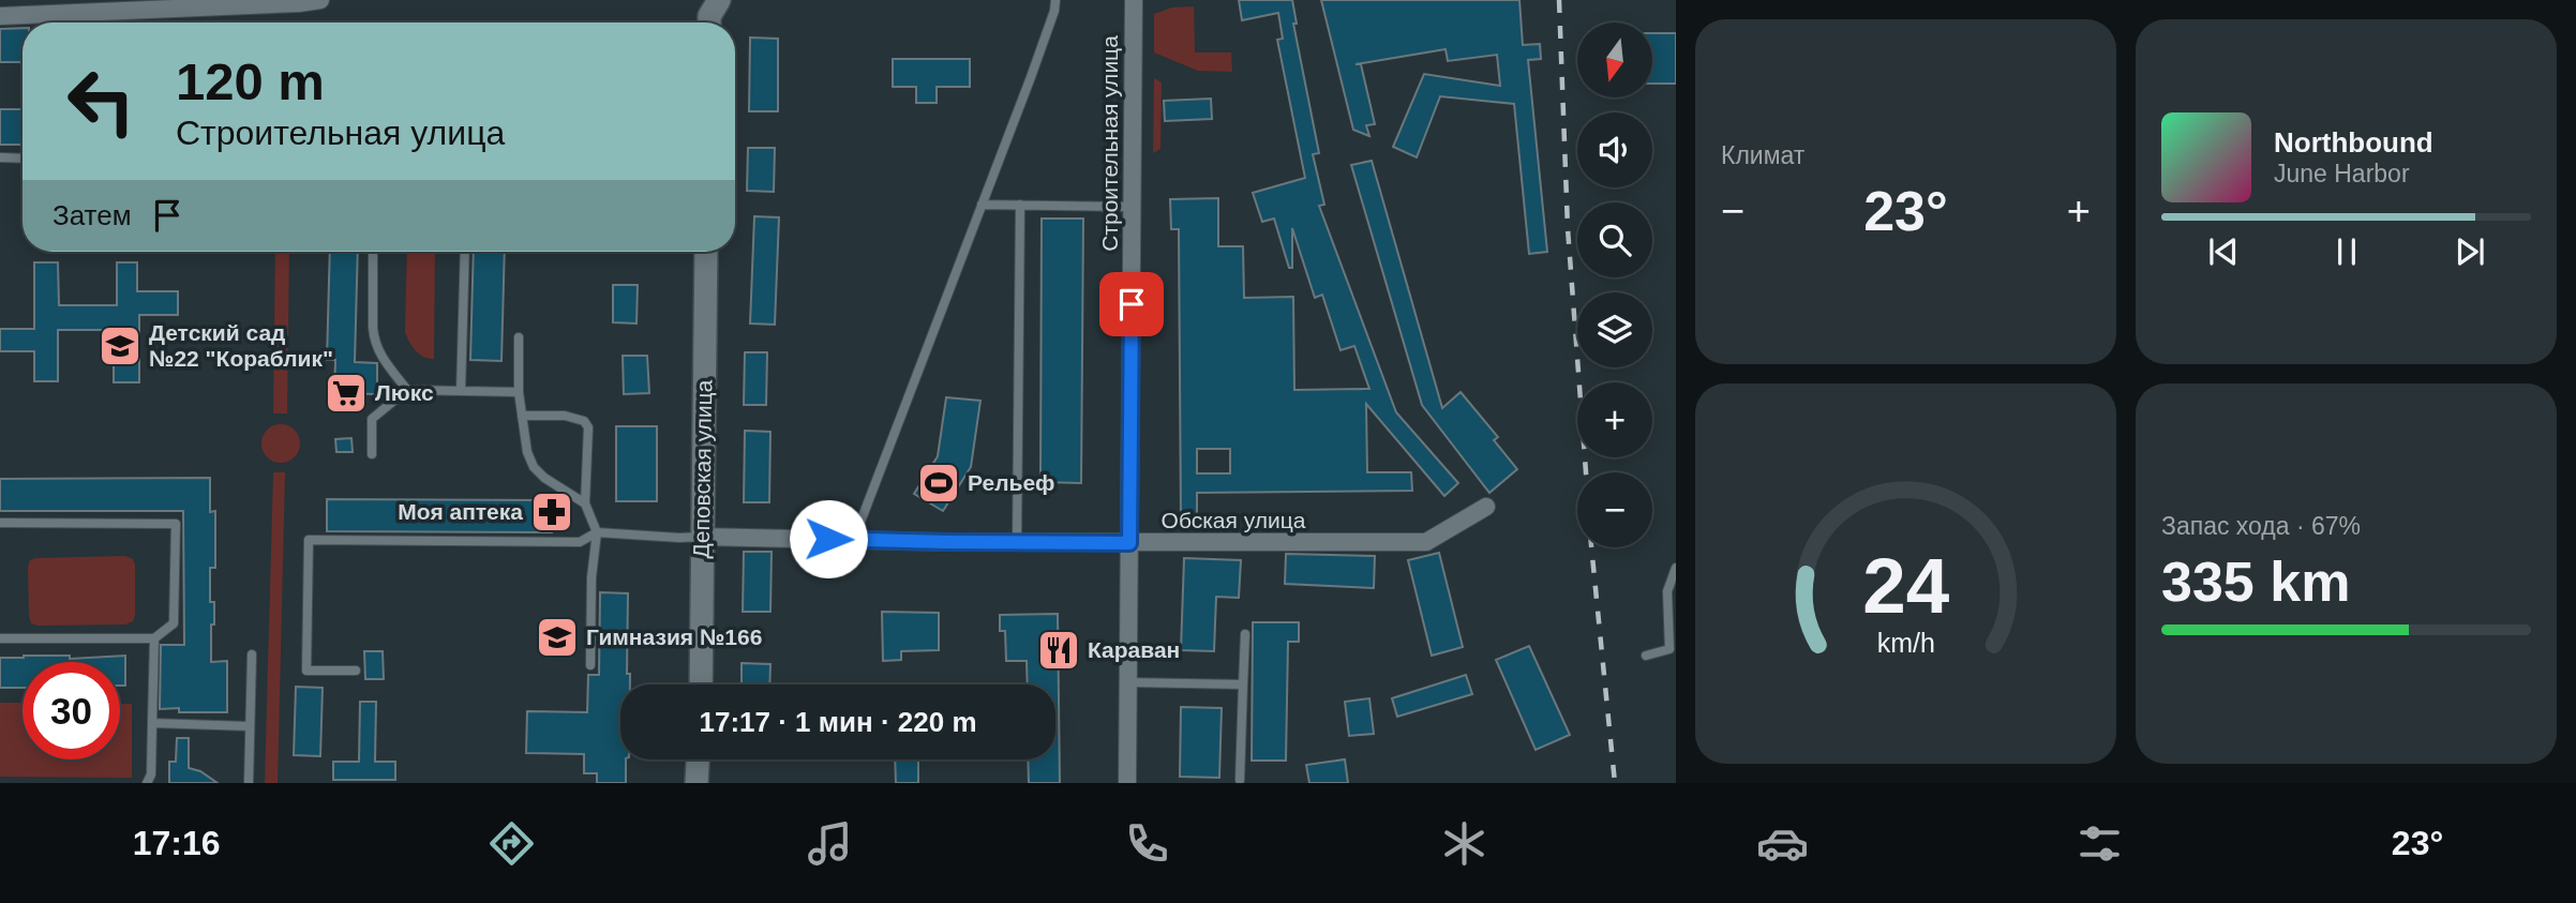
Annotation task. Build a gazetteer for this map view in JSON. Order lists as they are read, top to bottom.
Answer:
{
  "streets": {
    "street": ["Строительная улица", "Деповская улица", "Обская улица"]
  },
  "crossings": [
    ["Строительная улица", "Обская улица"],
    ["Деповская улица", "Обская улица"]
  ],
  "places": {
    "school or university": ["Детский сад №22 \"Кораблик\"", "Гимназия №166"],
    "supermarket": ["Люкс"],
    "sports": ["Рельеф"],
    "pharmacy": ["Моя аптека"],
    "restaurant": ["Караван"]
  },
  "north": "bottom",
  "page": {
    "tile": [
      "Климат",
      ["Запас хода · 67%", "335 km"]
    ],
    "map_buttons": ["+", "−"],
    "turn": ["120 m", "Строительная улица"],
    "song": ["Northbound", "June Harbor"],
    "then": "Затем",
    "heat": ["−", "23°", "+"],
    "limit": "30",
    "trip": "17:17 · 1 мин · 220 m",
    "tabs": ["17:16", "23°"],
    "gauge": ["24", "km/h"]
  }
}
